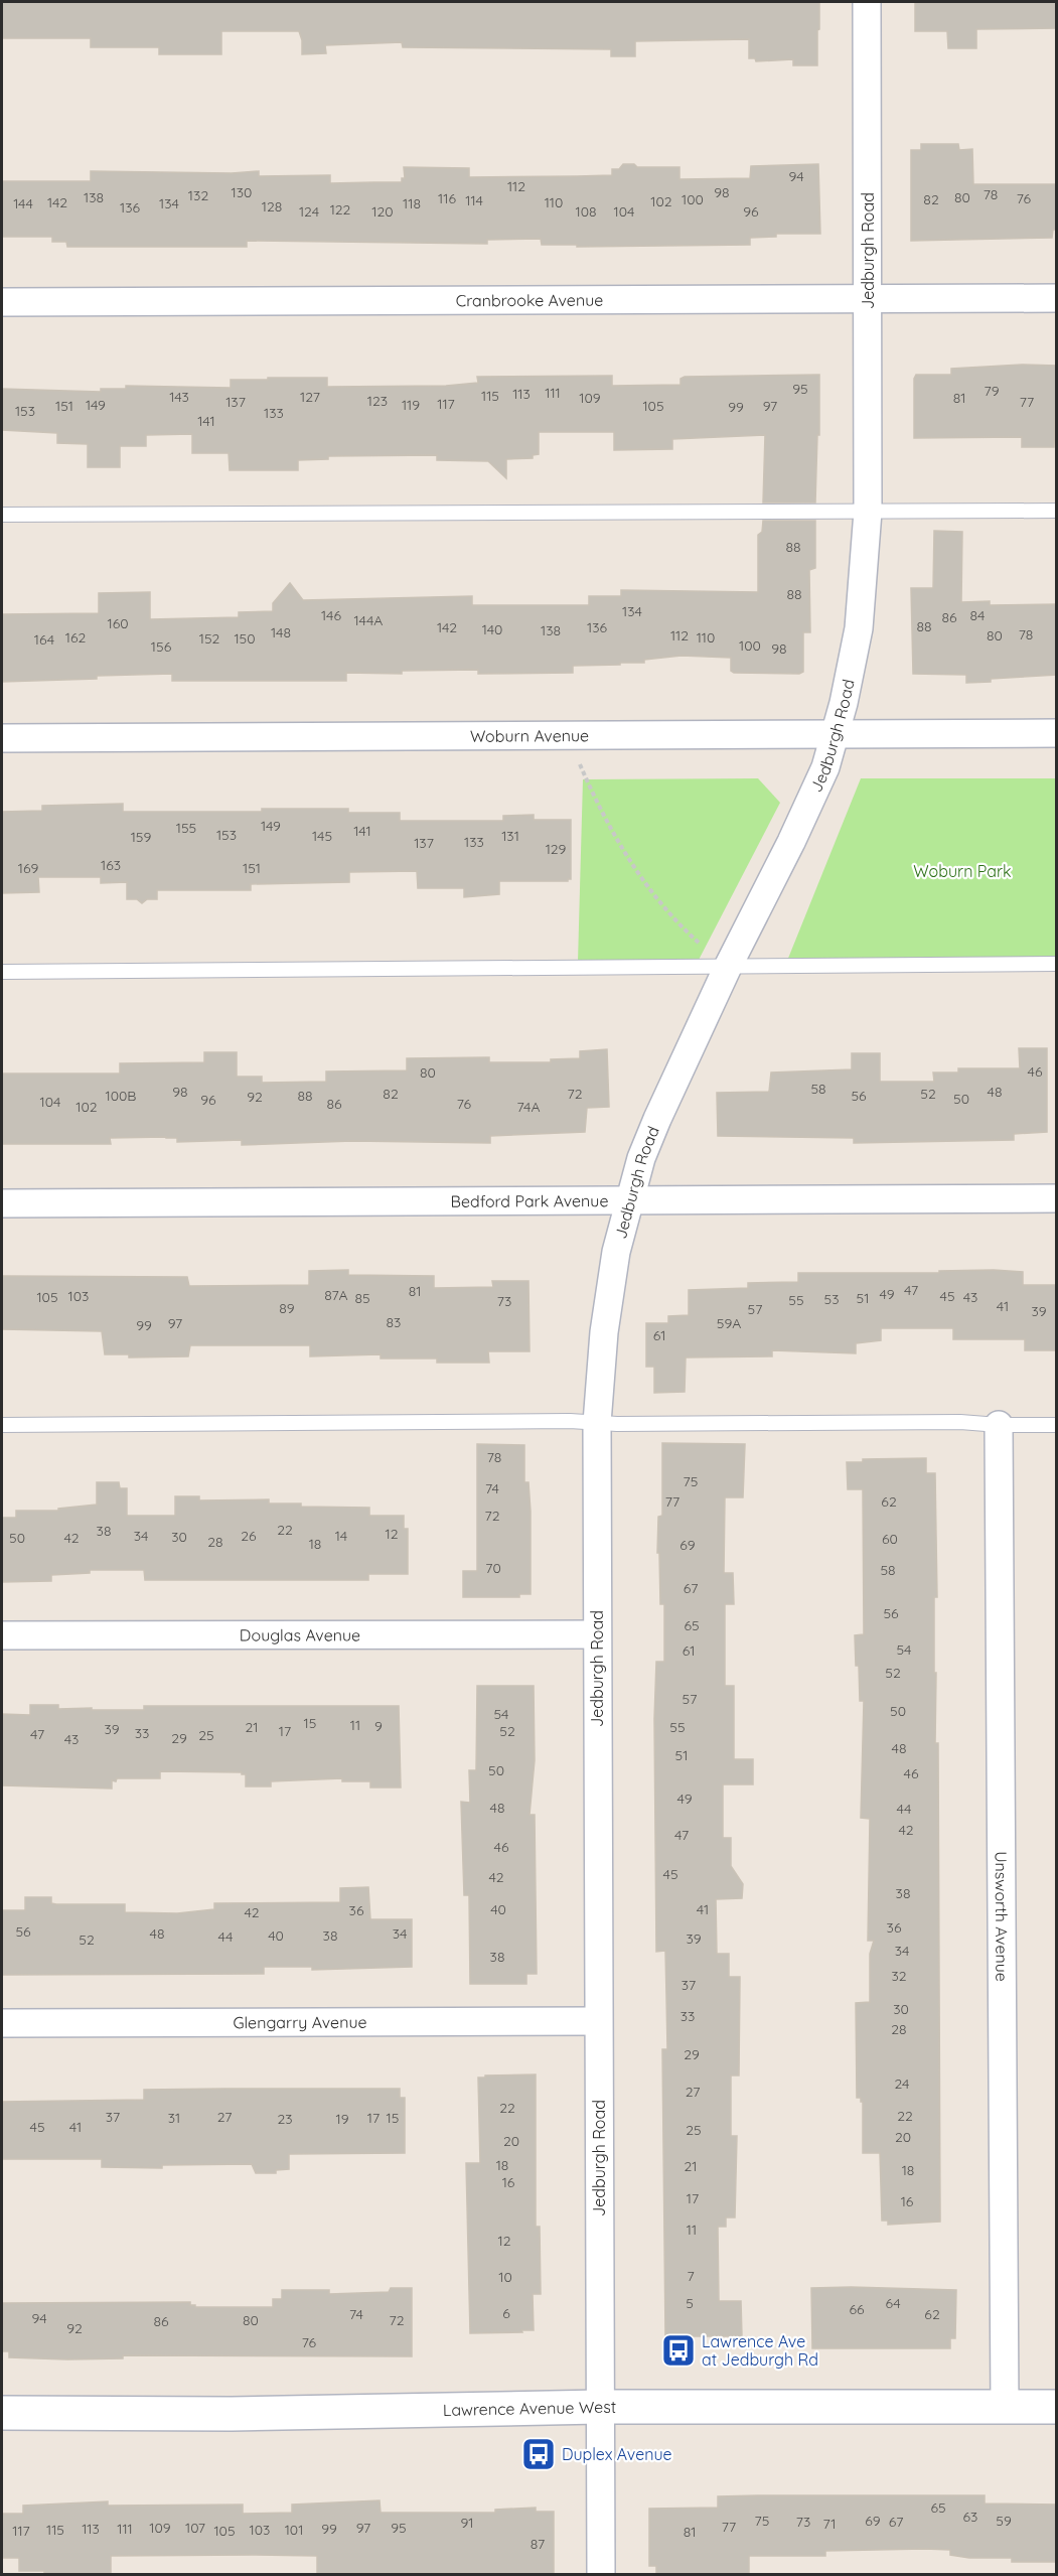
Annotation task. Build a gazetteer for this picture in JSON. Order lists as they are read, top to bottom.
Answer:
{
  "streets": {
    "main road": ["Lawrence Avenue West"],
    "street": [
      "Jedburgh Road",
      "Cranbrooke Avenue",
      "Woburn Avenue",
      "Bedford Park Avenue",
      "Douglas Avenue",
      "Unsworth Avenue",
      "Glengarry Avenue"
    ]
  },
  "crossings": [
    ["Jedburgh Road", "Cranbrooke Avenue"],
    ["Jedburgh Road", "Woburn Avenue"],
    ["Jedburgh Road", "Bedford Park Avenue"],
    ["Jedburgh Road", "Douglas Avenue"],
    ["Jedburgh Road", "Glengarry Avenue"],
    ["Jedburgh Road", "Lawrence Avenue West"],
    ["Unsworth Avenue", "Lawrence Avenue West"]
  ],
  "parks": ["Woburn Park"],
  "places": {
    "bus stop": ["Lawrence Ave at Jedburgh Rd", "Duplex Avenue"]
  },
  "house_numbers": [
    "94",
    "112",
    "130",
    "98",
    "78",
    "132",
    "138",
    "80",
    "116",
    "76",
    "100",
    "82",
    "114",
    "102",
    "142",
    "110",
    "144",
    "134",
    "118",
    "128",
    "136",
    "122",
    "124",
    "120",
    "108",
    "104",
    "96",
    "95",
    "79",
    "111",
    "113",
    "115",
    "143",
    "127",
    "109",
    "81",
    "123",
    "137",
    "77",
    "117",
    "149",
    "119",
    "151",
    "105",
    "97",
    "99",
    "153",
    "133",
    "141",
    "88",
    "88",
    "134",
    "146",
    "84",
    "86",
    "144A",
    "160",
    "88",
    "142",
    "136",
    "140",
    "138",
    "148",
    "78",
    "112",
    "80",
    "162",
    "110",
    "152",
    "150",
    "164",
    "100",
    "156",
    "98",
    "149",
    "155",
    "141",
    "153",
    "145",
    "131",
    "159",
    "133",
    "137",
    "129",
    "163",
    "169",
    "151",
    "46",
    "80",
    "58",
    "98",
    "48",
    "82",
    "72",
    "52",
    "100B",
    "88",
    "56",
    "92",
    "50",
    "96",
    "104",
    "86",
    "76",
    "102",
    "74A",
    "47",
    "81",
    "49",
    "87A",
    "103",
    "45",
    "105",
    "43",
    "85",
    "51",
    "53",
    "55",
    "73",
    "41",
    "89",
    "57",
    "39",
    "83",
    "97",
    "59A",
    "99",
    "61",
    "78",
    "75",
    "74",
    "77",
    "62",
    "72",
    "22",
    "38",
    "12",
    "34",
    "26",
    "14",
    "30",
    "50",
    "42",
    "60",
    "28",
    "18",
    "69",
    "70",
    "58",
    "67",
    "56",
    "65",
    "54",
    "61",
    "52",
    "57",
    "50",
    "54",
    "15",
    "11",
    "9",
    "21",
    "55",
    "39",
    "17",
    "52",
    "33",
    "47",
    "25",
    "29",
    "43",
    "48",
    "51",
    "50",
    "46",
    "49",
    "48",
    "44",
    "42",
    "47",
    "46",
    "45",
    "42",
    "38",
    "40",
    "41",
    "36",
    "42",
    "36",
    "56",
    "48",
    "34",
    "40",
    "38",
    "44",
    "39",
    "52",
    "34",
    "38",
    "32",
    "37",
    "30",
    "33",
    "28",
    "29",
    "24",
    "27",
    "22",
    "22",
    "37",
    "27",
    "31",
    "17",
    "15",
    "23",
    "19",
    "45",
    "41",
    "25",
    "20",
    "20",
    "18",
    "21",
    "18",
    "16",
    "17",
    "16",
    "11",
    "12",
    "7",
    "10",
    "5",
    "64",
    "66",
    "6",
    "74",
    "62",
    "94",
    "80",
    "72",
    "86",
    "92",
    "76",
    "65",
    "63",
    "75",
    "69",
    "59",
    "73",
    "67",
    "91",
    "71",
    "77",
    "109",
    "107",
    "97",
    "95",
    "113",
    "111",
    "99",
    "115",
    "103",
    "101",
    "117",
    "105",
    "81",
    "87"
  ]
}
